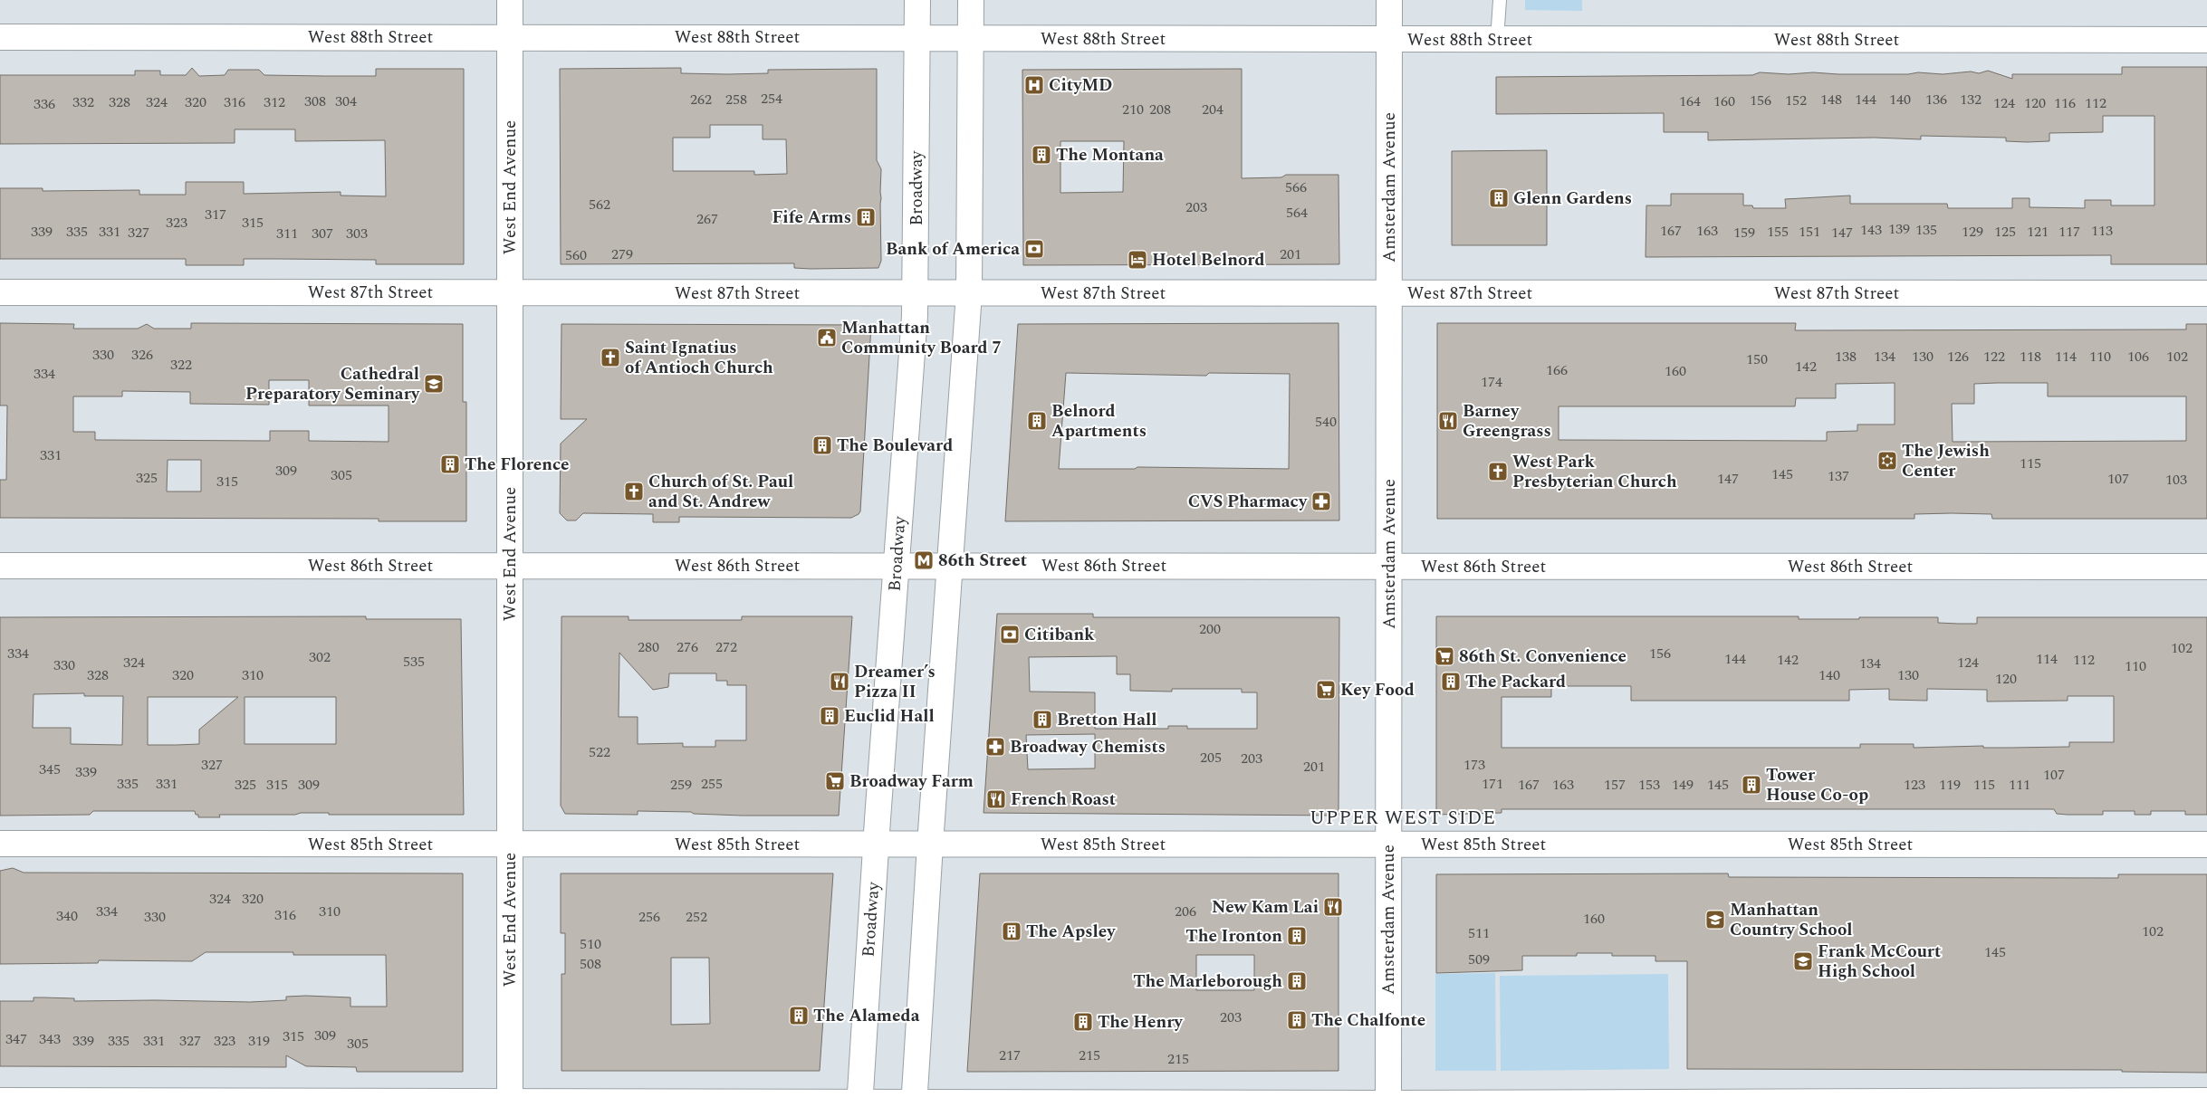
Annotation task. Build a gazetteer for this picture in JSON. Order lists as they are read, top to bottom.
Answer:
{
  "streets": {
    "street": [
      "West 88th Street",
      "West End Avenue",
      "Amsterdam Avenue",
      "Broadway",
      "West 87th Street",
      "West 86th Street",
      "West 85th Street"
    ]
  },
  "crossings": [
    ["West 88th Street", "West End Avenue"],
    ["West 88th Street", "Amsterdam Avenue"],
    ["West 88th Street", "Broadway"],
    ["West End Avenue", "West 87th Street"],
    ["West End Avenue", "West 86th Street"],
    ["West End Avenue", "West 85th Street"],
    ["Amsterdam Avenue", "West 87th Street"],
    ["Amsterdam Avenue", "West 86th Street"],
    ["Amsterdam Avenue", "West 85th Street"],
    ["Broadway", "West 87th Street"],
    ["Broadway", "West 86th Street"],
    ["Broadway", "West 85th Street"]
  ],
  "districts": ["UPPER WEST SIDE"],
  "places": {
    "hospital": ["CityMD"],
    "building": [
      "The Montana",
      "Glenn Gardens",
      "Fife Arms",
      "Belnord Apartments",
      "The Boulevard",
      "The Florence",
      "The Packard",
      "Euclid Hall",
      "Bretton Hall",
      "Tower House Co-op",
      "The Apsley",
      "The Ironton",
      "The Marleborough",
      "The Alameda",
      "The Chalfonte",
      "The Henry"
    ],
    "bank": ["Bank of America", "Citibank"],
    "hotel": ["Hotel Belnord"],
    "public building": ["Manhattan Community Board 7"],
    "church": ["Saint Ignatius of Antioch Church", "West Park Presbyterian Church", "Church of St. Paul and St. Andrew"],
    "school or university": ["Cathedral Preparatory Seminary", "Manhattan Country School", "Frank McCourt High School"],
    "restaurant": [
      "Barney Greengrass",
      "Dreamer’s Pizza II",
      "French Roast",
      "New Kam Lai"
    ],
    "synagogue": ["The Jewish Center"],
    "pharmacy": ["CVS Pharmacy", "Broadway Chemists"],
    "metro station": ["86th Street"],
    "supermarket": ["86th St. Convenience", "Key Food", "Broadway Farm"]
  },
  "house_numbers": [
    "254",
    "262",
    "258",
    "148",
    "144",
    "140",
    "136",
    "132",
    "156",
    "152",
    "308",
    "304",
    "164",
    "160",
    "332",
    "328",
    "324",
    "320",
    "316",
    "312",
    "124",
    "120",
    "116",
    "112",
    "336",
    "210",
    "208",
    "204",
    "566",
    "562",
    "203",
    "564",
    "317",
    "267",
    "323",
    "315",
    "139",
    "143",
    "135",
    "167",
    "163",
    "113",
    "339",
    "335",
    "331",
    "155",
    "151",
    "129",
    "125",
    "121",
    "117",
    "327",
    "159",
    "147",
    "311",
    "307",
    "303",
    "279",
    "201",
    "560",
    "330",
    "326",
    "138",
    "134",
    "130",
    "126",
    "122",
    "118",
    "114",
    "110",
    "106",
    "102",
    "150",
    "322",
    "142",
    "166",
    "160",
    "334",
    "174",
    "540",
    "331",
    "115",
    "309",
    "145",
    "305",
    "137",
    "325",
    "147",
    "107",
    "103",
    "315",
    "200",
    "280",
    "276",
    "272",
    "102",
    "334",
    "156",
    "302",
    "144",
    "114",
    "142",
    "112",
    "535",
    "324",
    "124",
    "134",
    "330",
    "110",
    "328",
    "320",
    "310",
    "140",
    "130",
    "120",
    "522",
    "205",
    "203",
    "327",
    "173",
    "201",
    "345",
    "339",
    "107",
    "335",
    "331",
    "255",
    "171",
    "325",
    "315",
    "309",
    "259",
    "167",
    "163",
    "157",
    "153",
    "149",
    "145",
    "123",
    "119",
    "115",
    "111",
    "324",
    "320",
    "334",
    "310",
    "206",
    "316",
    "340",
    "330",
    "256",
    "252",
    "160",
    "102",
    "511",
    "510",
    "145",
    "509",
    "508",
    "203",
    "309",
    "315",
    "347",
    "343",
    "339",
    "335",
    "331",
    "327",
    "323",
    "319",
    "305",
    "217",
    "215",
    "215"
  ]
}
